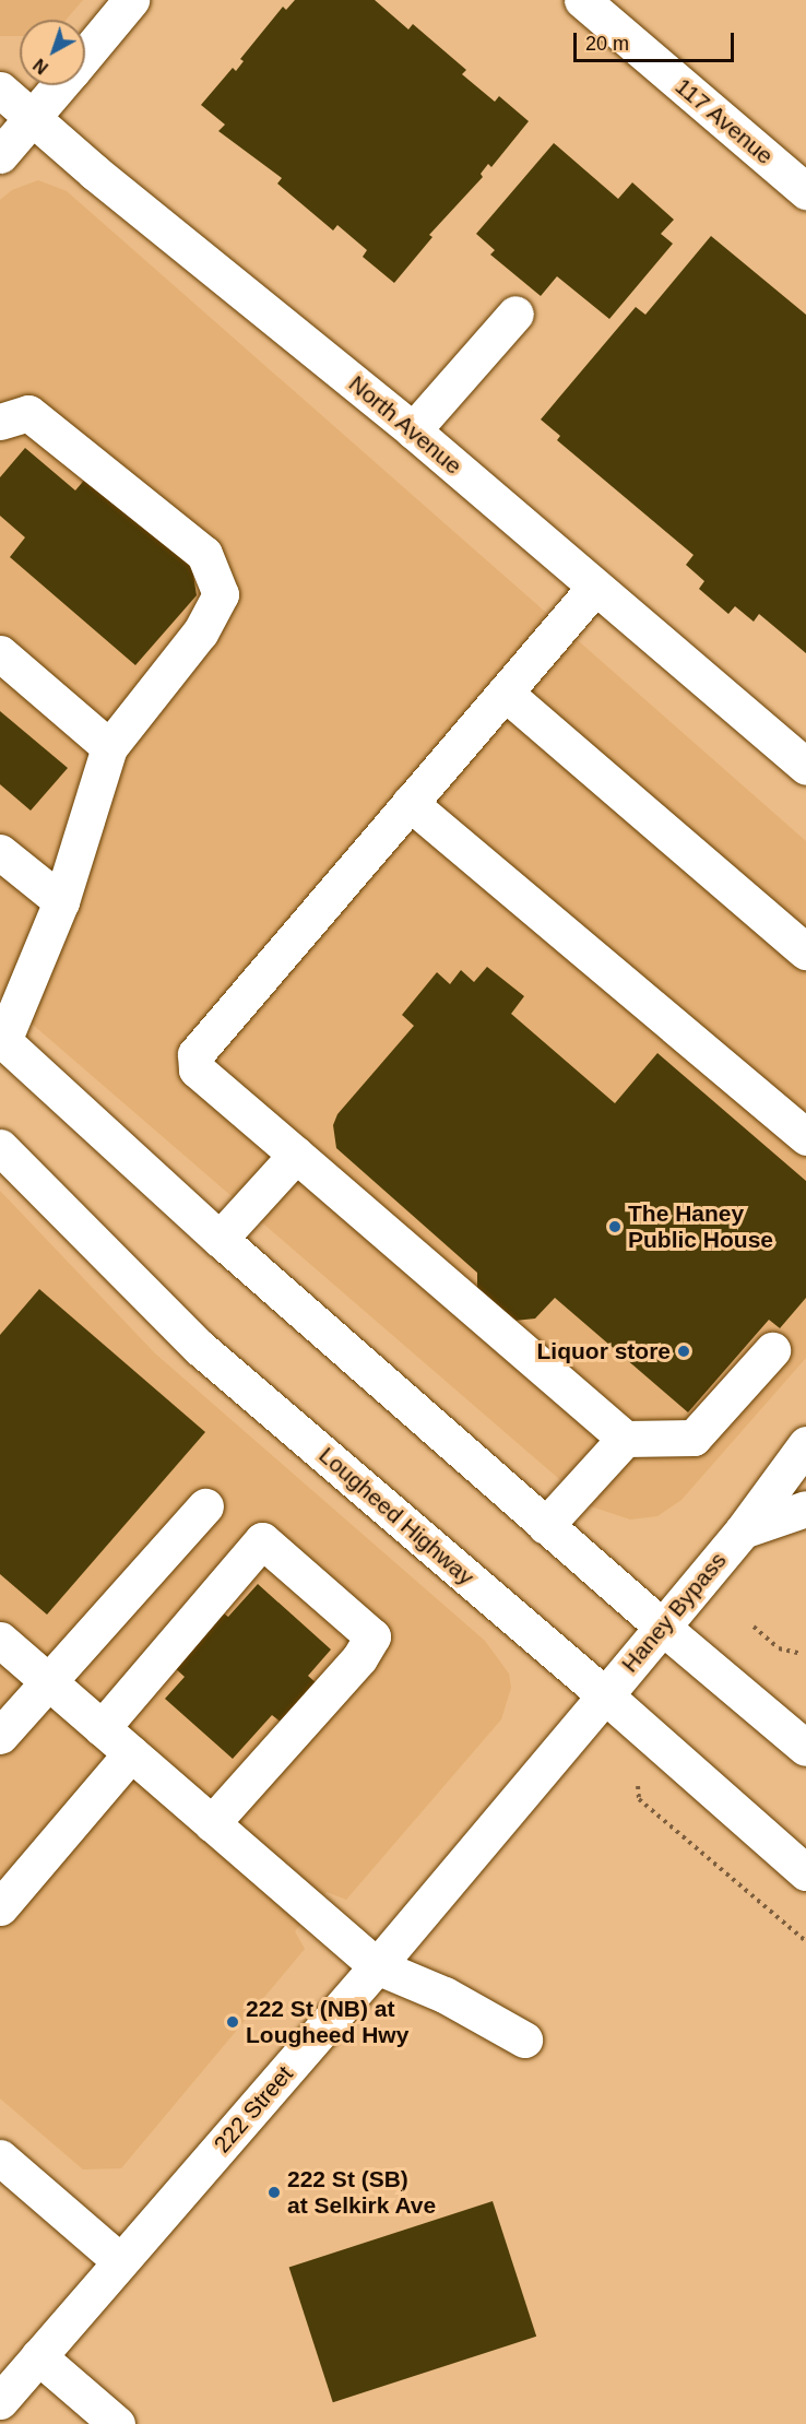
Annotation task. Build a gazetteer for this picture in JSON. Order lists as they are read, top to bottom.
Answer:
{
  "streets": {
    "main road": [
      "117 Avenue",
      "North Avenue",
      "Lougheed Highway",
      "Haney Bypass",
      "222 Street"
    ]
  },
  "crossings": [
    ["Lougheed Highway", "Haney Bypass"],
    ["Lougheed Highway", "222 Street"],
    ["Haney Bypass", "222 Street"]
  ],
  "places": [
    "The Haney Public House",
    "Liquor store",
    "222 St (NB) at Lougheed Hwy",
    "222 St (SB) at Selkirk Ave"
  ],
  "scale_bar": "20 m",
  "north": "bottom left"
}
